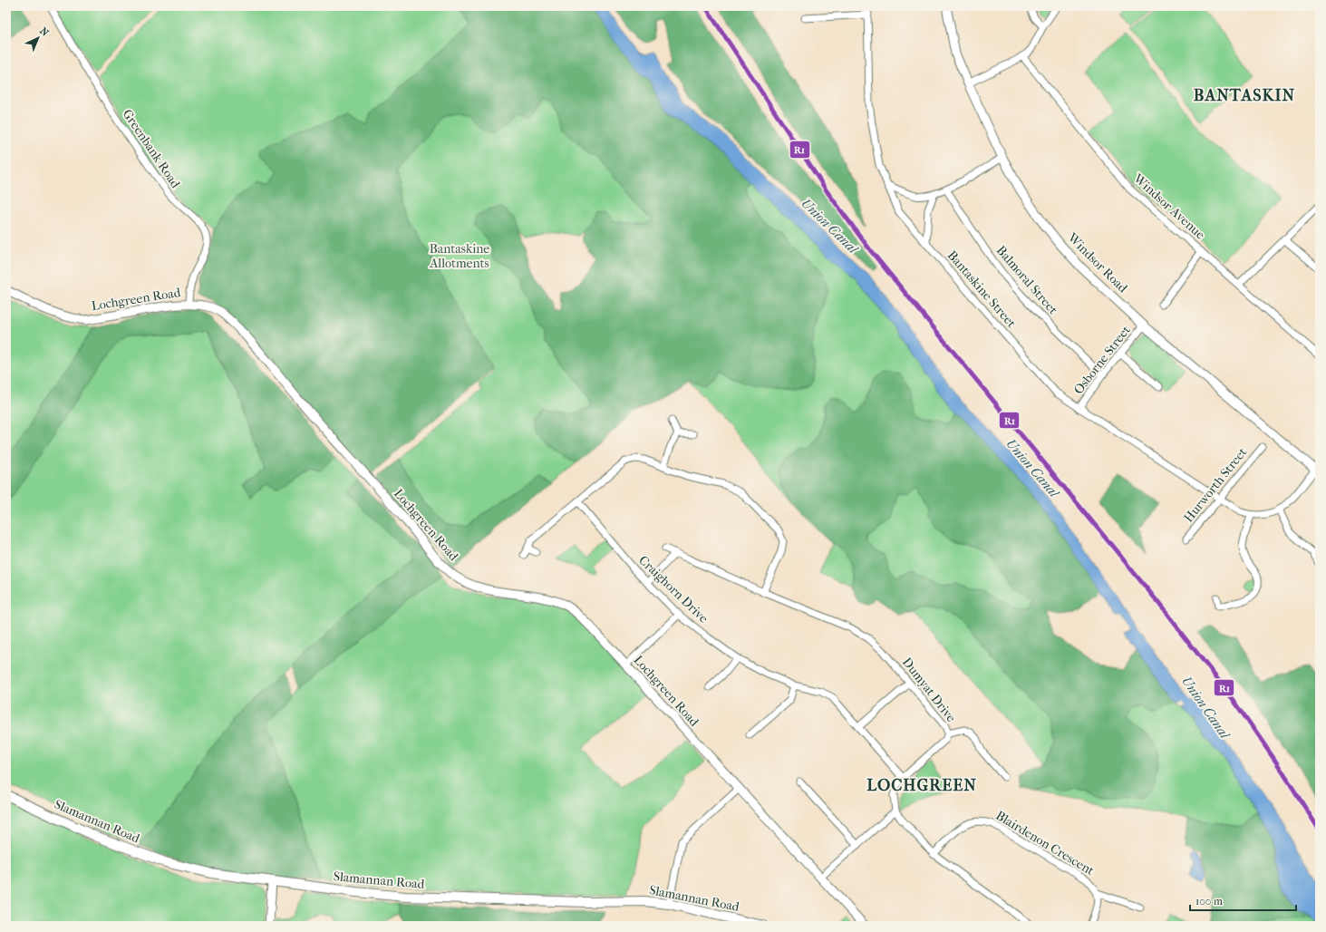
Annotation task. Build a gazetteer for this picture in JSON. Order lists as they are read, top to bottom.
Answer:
{
  "streets": {
    "main road": ["Slamannan Road"],
    "street": [
      "Greenbank Road",
      "Windsor Avenue",
      "Windsor Road",
      "Balmoral Street",
      "Bantaskine Street",
      "Lochgreen Road",
      "Osborne Street",
      "Hurworth Street",
      "Craighorn Drive",
      "Dumyat Drive",
      "Blairdenon Crescent"
    ]
  },
  "crossings": [
    ["Greenbank Road", "Lochgreen Road"],
    ["Windsor Road", "Osborne Street"],
    ["Balmoral Street", "Osborne Street"],
    ["Bantaskine Street", "Osborne Street"],
    ["Bantaskine Street", "Hurworth Street"],
    ["Craighorn Drive", "Dumyat Drive"]
  ],
  "districts": ["BANTASKIN", "LOCHGREEN"],
  "water": ["Union Canal"],
  "parks": ["Bantaskine Allotments"],
  "lines": ["transit line R1"],
  "scale_bar": "100 m",
  "north": "top right"
}
